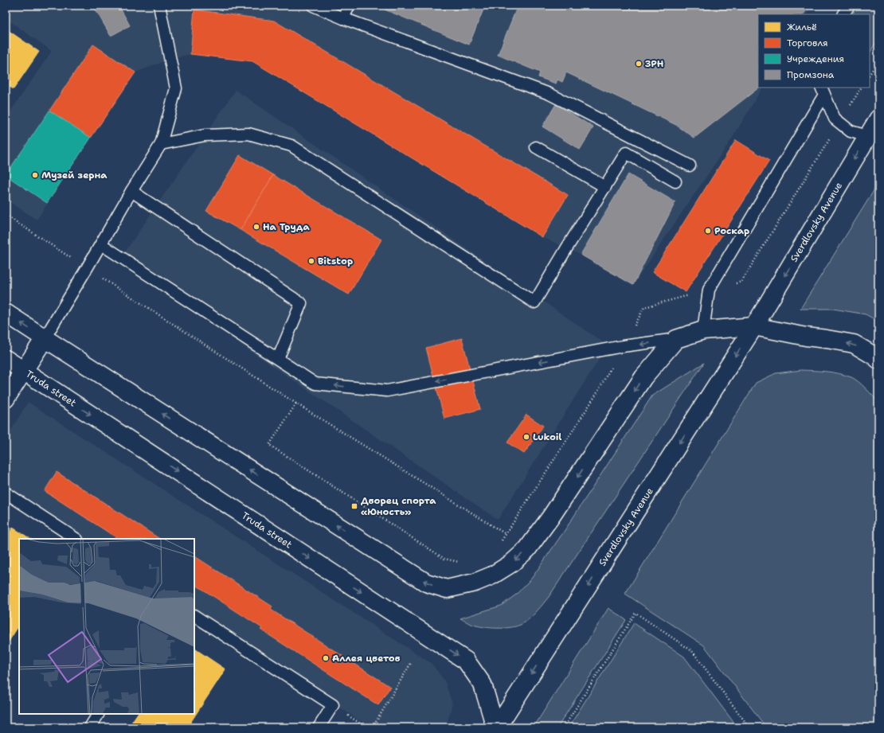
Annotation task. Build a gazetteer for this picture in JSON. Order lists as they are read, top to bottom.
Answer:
{
  "streets": {
    "main road": ["Sverdlovsky Avenue", "Truda street"]
  },
  "crossings": [
    ["Sverdlovsky Avenue", "Truda street"]
  ],
  "one_way": ["Sverdlovsky Avenue", "Truda street"],
  "places": {
    "other": [
      "ЗРН",
      "Музей зерна",
      "На Труда",
      "Роскар",
      "Bitstop",
      "Lukoil",
      "Аллея цветов"
    ],
    "transit": ["Дворец спорта «Юность»"]
  },
  "legend": [
    "Жильё",
    "Торговля",
    "Учреждения",
    "Промзона"
  ]
}
